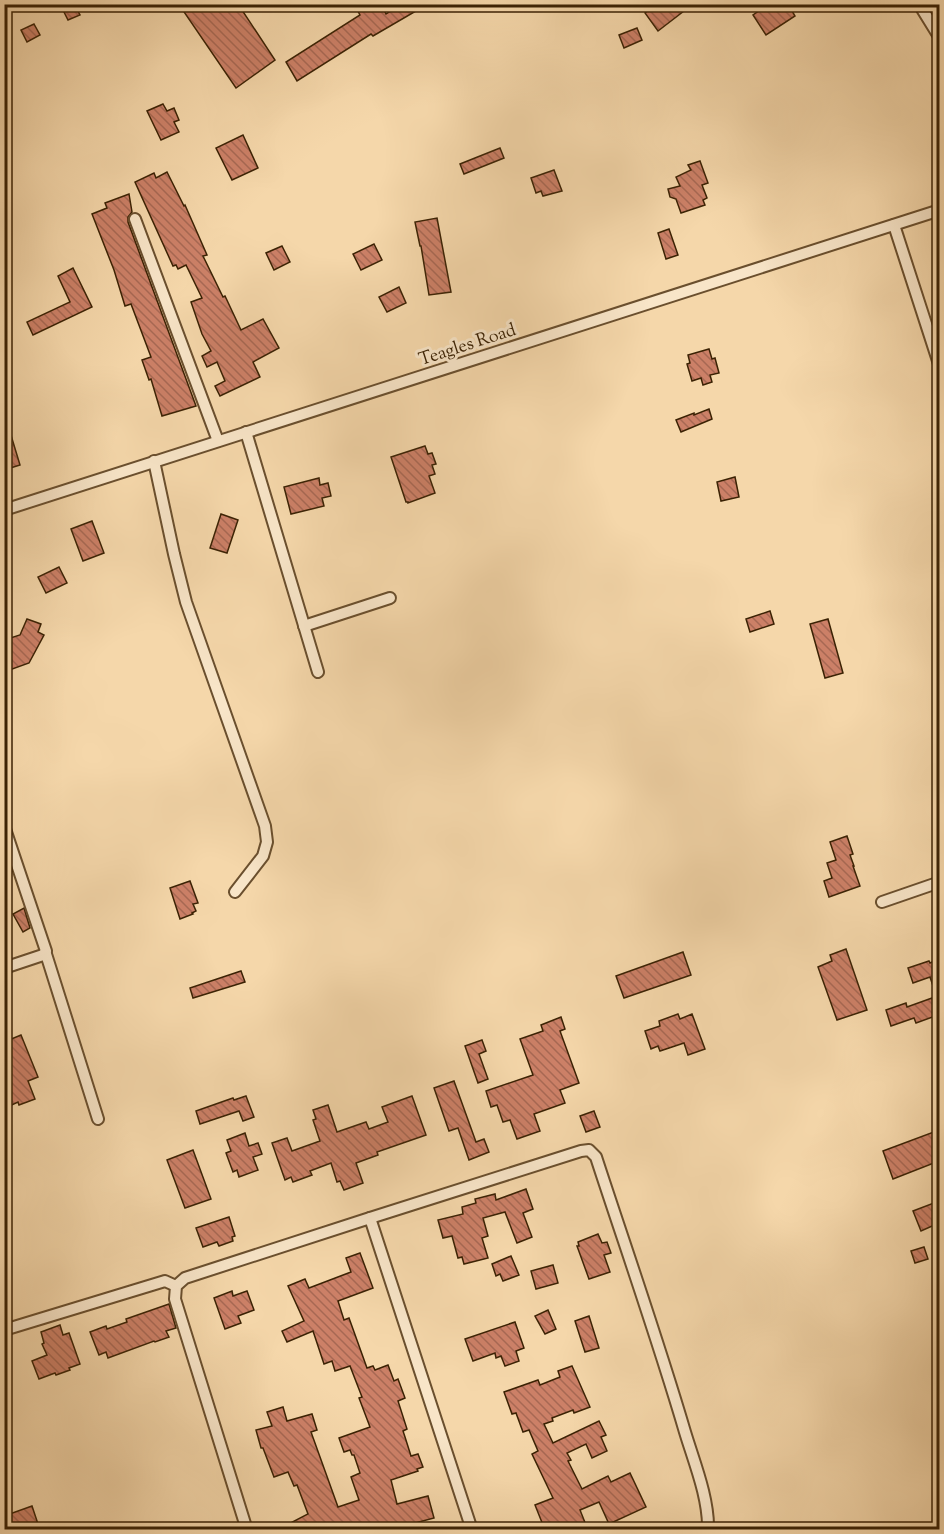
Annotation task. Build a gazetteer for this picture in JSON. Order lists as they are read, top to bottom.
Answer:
{
  "streets": {
    "street": ["Teagles Road"]
  }
}
